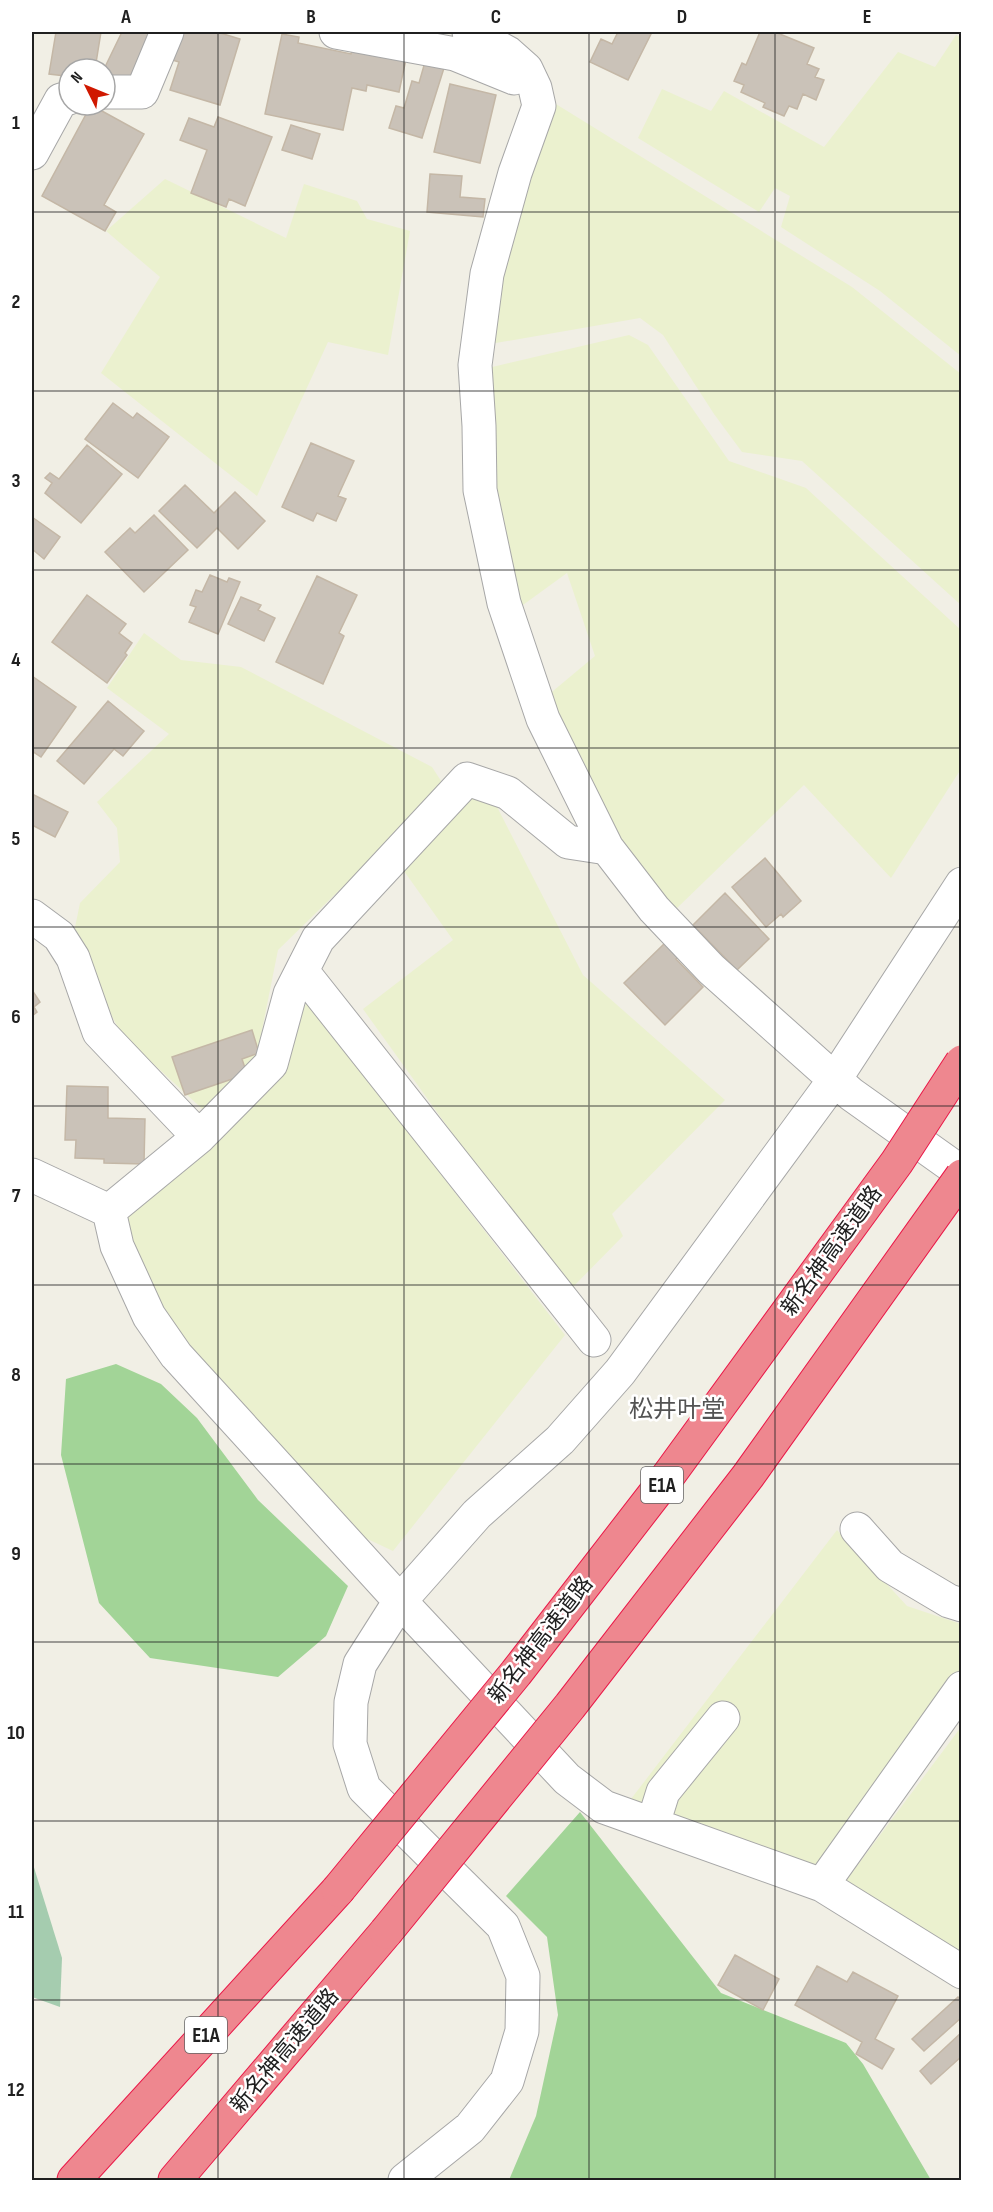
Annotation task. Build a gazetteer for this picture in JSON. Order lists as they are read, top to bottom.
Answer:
{
  "streets": {
    "highway": ["新名神高速道路", "E1A"]
  },
  "districts": ["松井叶堂"],
  "north": "top left",
  "grid": {
    "columns": [
      "A",
      "B",
      "C",
      "D",
      "E"
    ],
    "rows": [
      "1",
      "2",
      "3",
      "4",
      "5",
      "6",
      "7",
      "8",
      "9",
      "10",
      "11",
      "12"
    ]
  }
}
